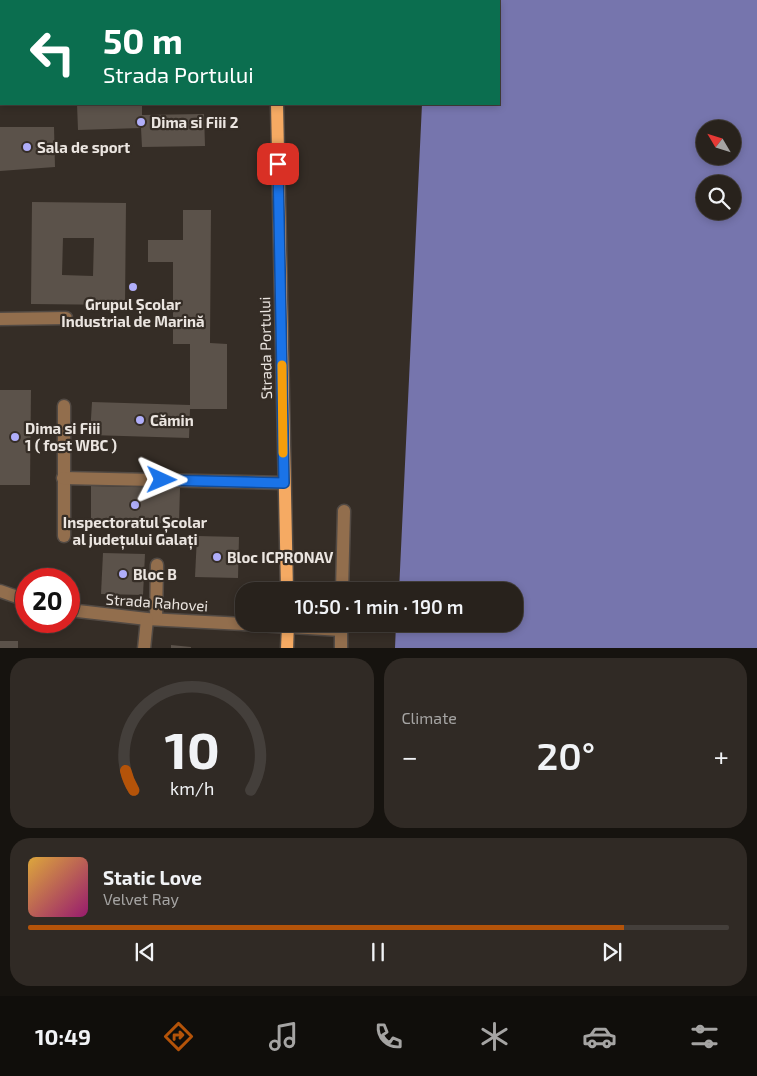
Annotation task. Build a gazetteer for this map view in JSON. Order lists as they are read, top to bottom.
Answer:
{
  "streets": {
    "main road": ["Strada Portului"],
    "street": ["Strada Rahovei"]
  },
  "places": [
    "Dima si Fiii 2",
    "Sala de sport",
    "Grupul Școlar Industrial de Marină",
    "Cămin",
    "Dima si Fiii 1 ( fost WBC )",
    "Inspectoratul Școlar al județului Galați",
    "Bloc ICPRONAV",
    "Bloc B"
  ],
  "north": "top left",
  "page": {
    "turn": ["50 m", "Strada Portului"],
    "limit": "20",
    "trip": "10:50 · 1 min · 190 m",
    "tile": "Climate",
    "heat": ["−", "20°", "+"],
    "song": ["Static Love", "Velvet Ray"],
    "tabs": "10:49",
    "gauge": ["10", "km/h"]
  }
}
